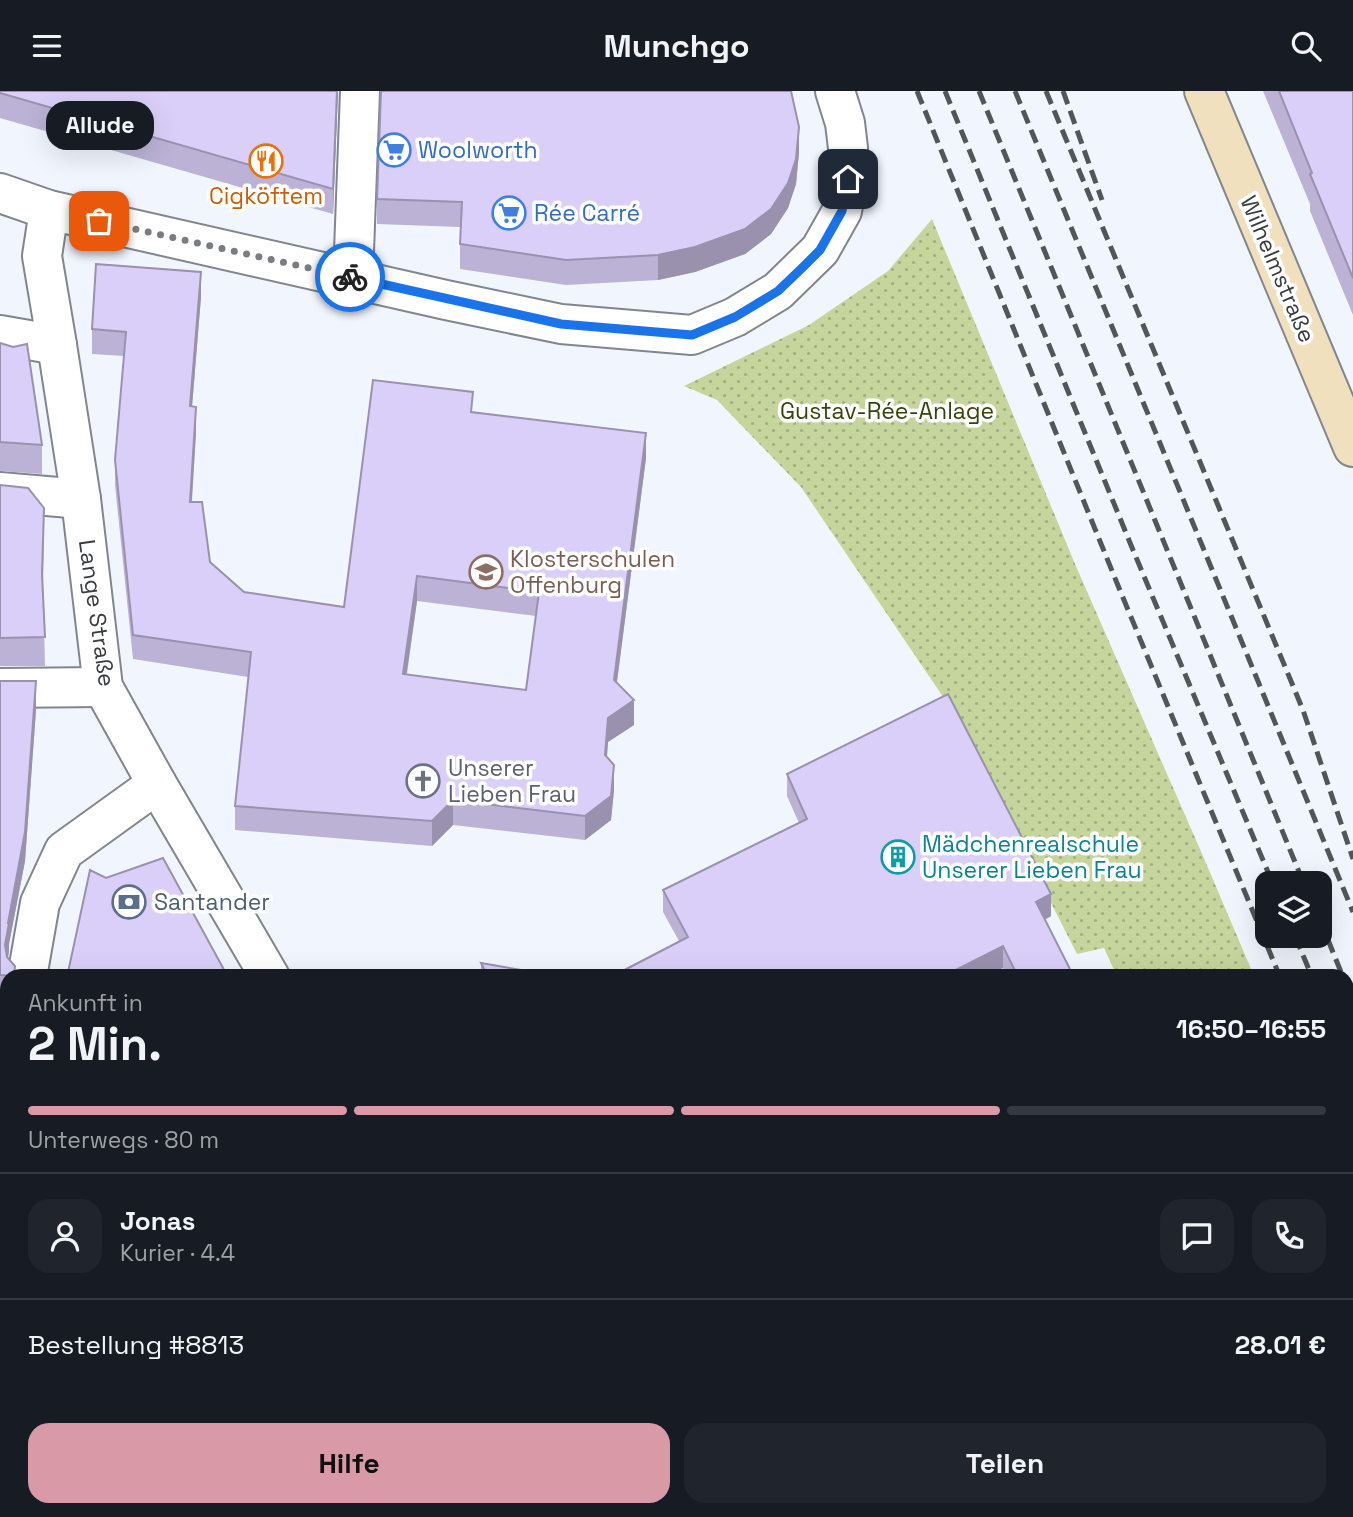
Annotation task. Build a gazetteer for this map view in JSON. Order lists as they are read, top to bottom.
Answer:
{
  "streets": {
    "street": ["Wilhelmstraße", "Lange Straße"]
  },
  "parks": ["Gustav-Rée-Anlage"],
  "places": {
    "supermarket": ["Woolworth", "Rée Carré"],
    "restaurant": ["Cigköftem"],
    "other": ["Allude"],
    "school or university": ["Klosterschulen Offenburg"],
    "church": ["Unserer Lieben Frau"],
    "building": ["Mädchenrealschule Unserer Lieben Frau"],
    "bank": ["Santander"]
  },
  "page": {
    "header": "Munchgo",
    "bubble": "Allude",
    "heading": ["2 Min.", "Ankunft in", "16:50–16:55"],
    "panel": [
      "Jonas",
      "Kurier · 4.4",
      "Bestellung #8813",
      "28.01 €"
    ],
    "bar": "Unterwegs · 80 m",
    "buttons": ["Hilfe", "Teilen"]
  }
}
